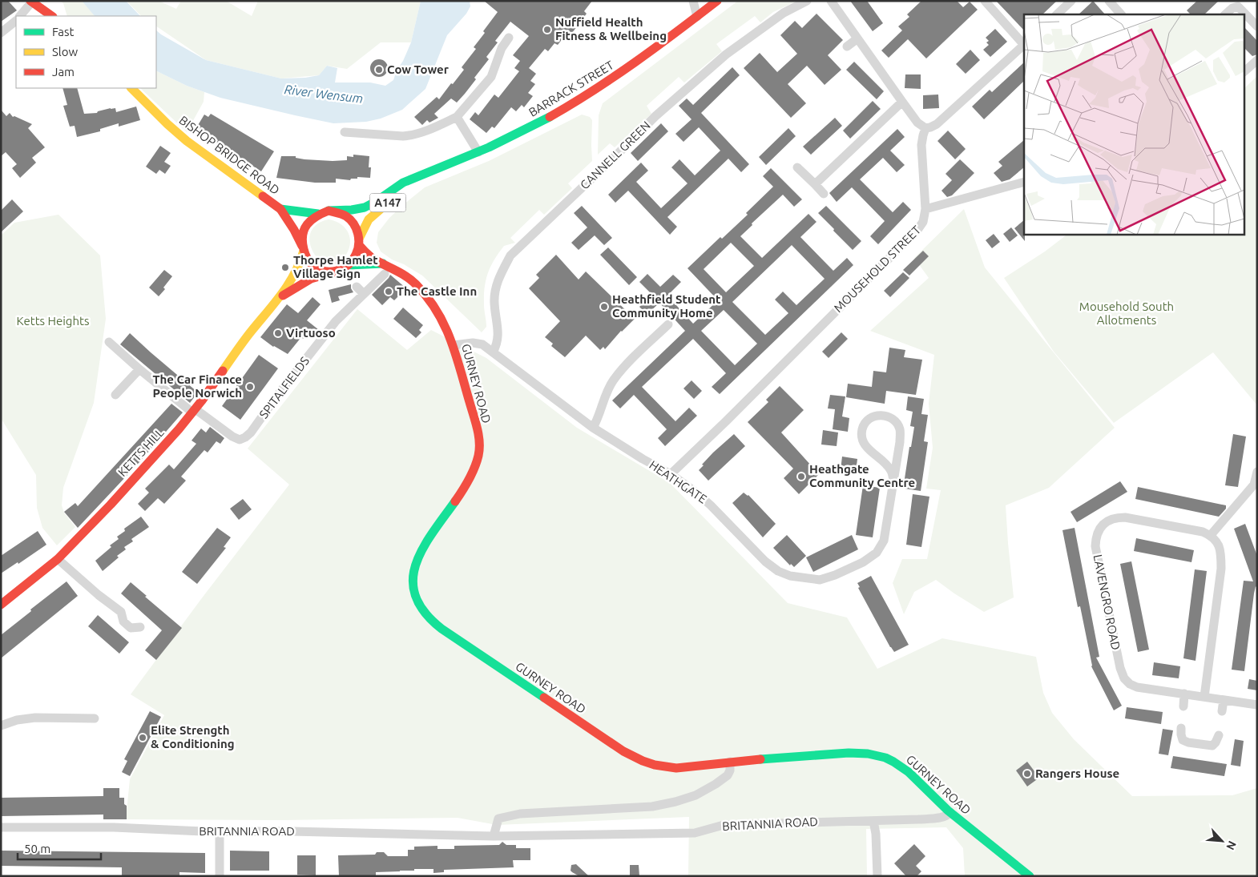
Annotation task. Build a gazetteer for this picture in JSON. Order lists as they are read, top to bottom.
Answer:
{
  "streets": {
    "main road": [
      "BARRACK STREET",
      "BISHOP BRIDGE ROAD",
      "A147",
      "GURNEY ROAD",
      "KETTS HILL"
    ],
    "street": [
      "CANNELL GREEN",
      "MOUSEHOLD STREET",
      "SPITALFIELDS",
      "HEATHGATE",
      "LAVENGRO ROAD",
      "BRITANNIA ROAD"
    ]
  },
  "crossings": [
    ["BARRACK STREET", "BISHOP BRIDGE ROAD"],
    ["BARRACK STREET", "A147"],
    ["BARRACK STREET", "GURNEY ROAD"],
    ["BARRACK STREET", "KETTS HILL"],
    ["BISHOP BRIDGE ROAD", "A147"],
    ["BISHOP BRIDGE ROAD", "GURNEY ROAD"],
    ["BISHOP BRIDGE ROAD", "KETTS HILL"],
    ["CANNELL GREEN", "HEATHGATE"],
    ["A147", "GURNEY ROAD"],
    ["A147", "KETTS HILL"],
    ["MOUSEHOLD STREET", "HEATHGATE"],
    ["GURNEY ROAD", "KETTS HILL"],
    ["GURNEY ROAD", "HEATHGATE"],
    ["GURNEY ROAD", "BRITANNIA ROAD"],
    ["SPITALFIELDS", "KETTS HILL"]
  ],
  "water": ["River Wensum"],
  "parks": ["Mousehold South Allotments", "Ketts Heights"],
  "places": [
    "Nuffield Health Fitness & Wellbeing",
    "Cow Tower",
    "Thorpe Hamlet Village Sign",
    "The Castle Inn",
    "Heathfield Student Community Home",
    "Virtuoso",
    "The Car Finance People Norwich",
    "Heathgate Community Centre",
    "Elite Strength & Conditioning",
    "Rangers House"
  ],
  "legend": ["Fast", "Slow", "Jam"],
  "scale_bar": "50 m",
  "north": "bottom right"
}
